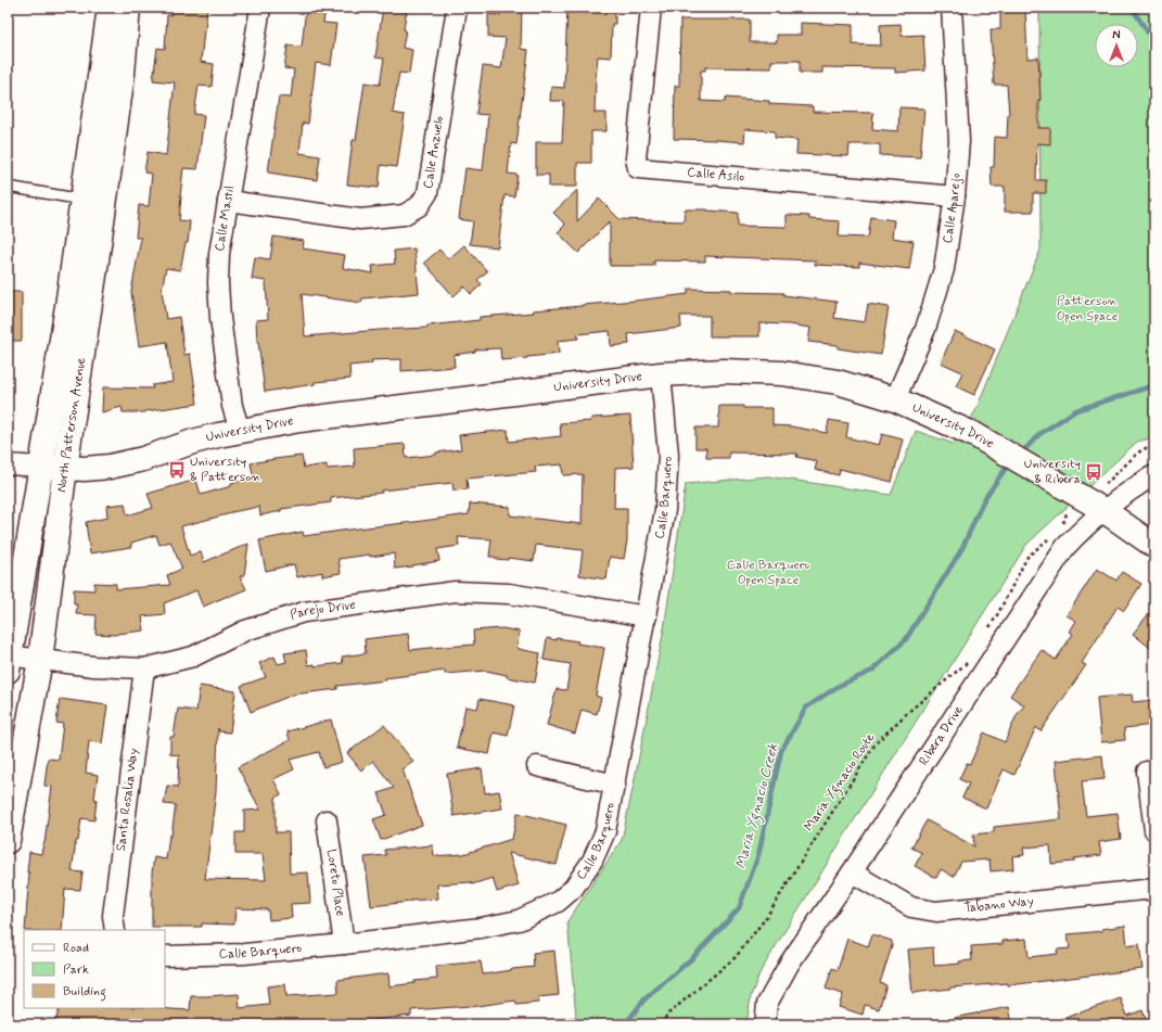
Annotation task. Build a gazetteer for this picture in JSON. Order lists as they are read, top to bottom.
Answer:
{
  "streets": {
    "main road": ["University Drive", "North Patterson Avenue"],
    "street": [
      "Calle Anzuelo",
      "Calle Asilo",
      "Calle Aparejo",
      "Calle Mastil",
      "Calle Barquero",
      "Parejo Drive",
      "Ribera Drive",
      "Santa Rosalia Way",
      "Loreto Place",
      "Tabano Way"
    ],
    "path": ["Maria Ygnacio Route"]
  },
  "crossings": [
    ["Calle Anzuelo", "Calle Mastil"],
    ["Calle Asilo", "Calle Aparejo"],
    ["Calle Aparejo", "University Drive"],
    ["Calle Mastil", "University Drive"],
    ["University Drive", "North Patterson Avenue"],
    ["University Drive", "Calle Barquero"],
    ["University Drive", "Ribera Drive"],
    ["North Patterson Avenue", "Parejo Drive"],
    ["Calle Barquero", "Parejo Drive"],
    ["Calle Barquero", "Loreto Place"],
    ["Parejo Drive", "Santa Rosalia Way"],
    ["Ribera Drive", "Tabano Way"]
  ],
  "water": ["Maria Ygnacio Creek"],
  "parks": ["Patterson Open Space", "Calle Barquero Open Space"],
  "places": {
    "bus stop": ["University & Patterson", "University & Ribera"]
  },
  "legend": ["Road", "Park", "Building"],
  "north": "top"
}
